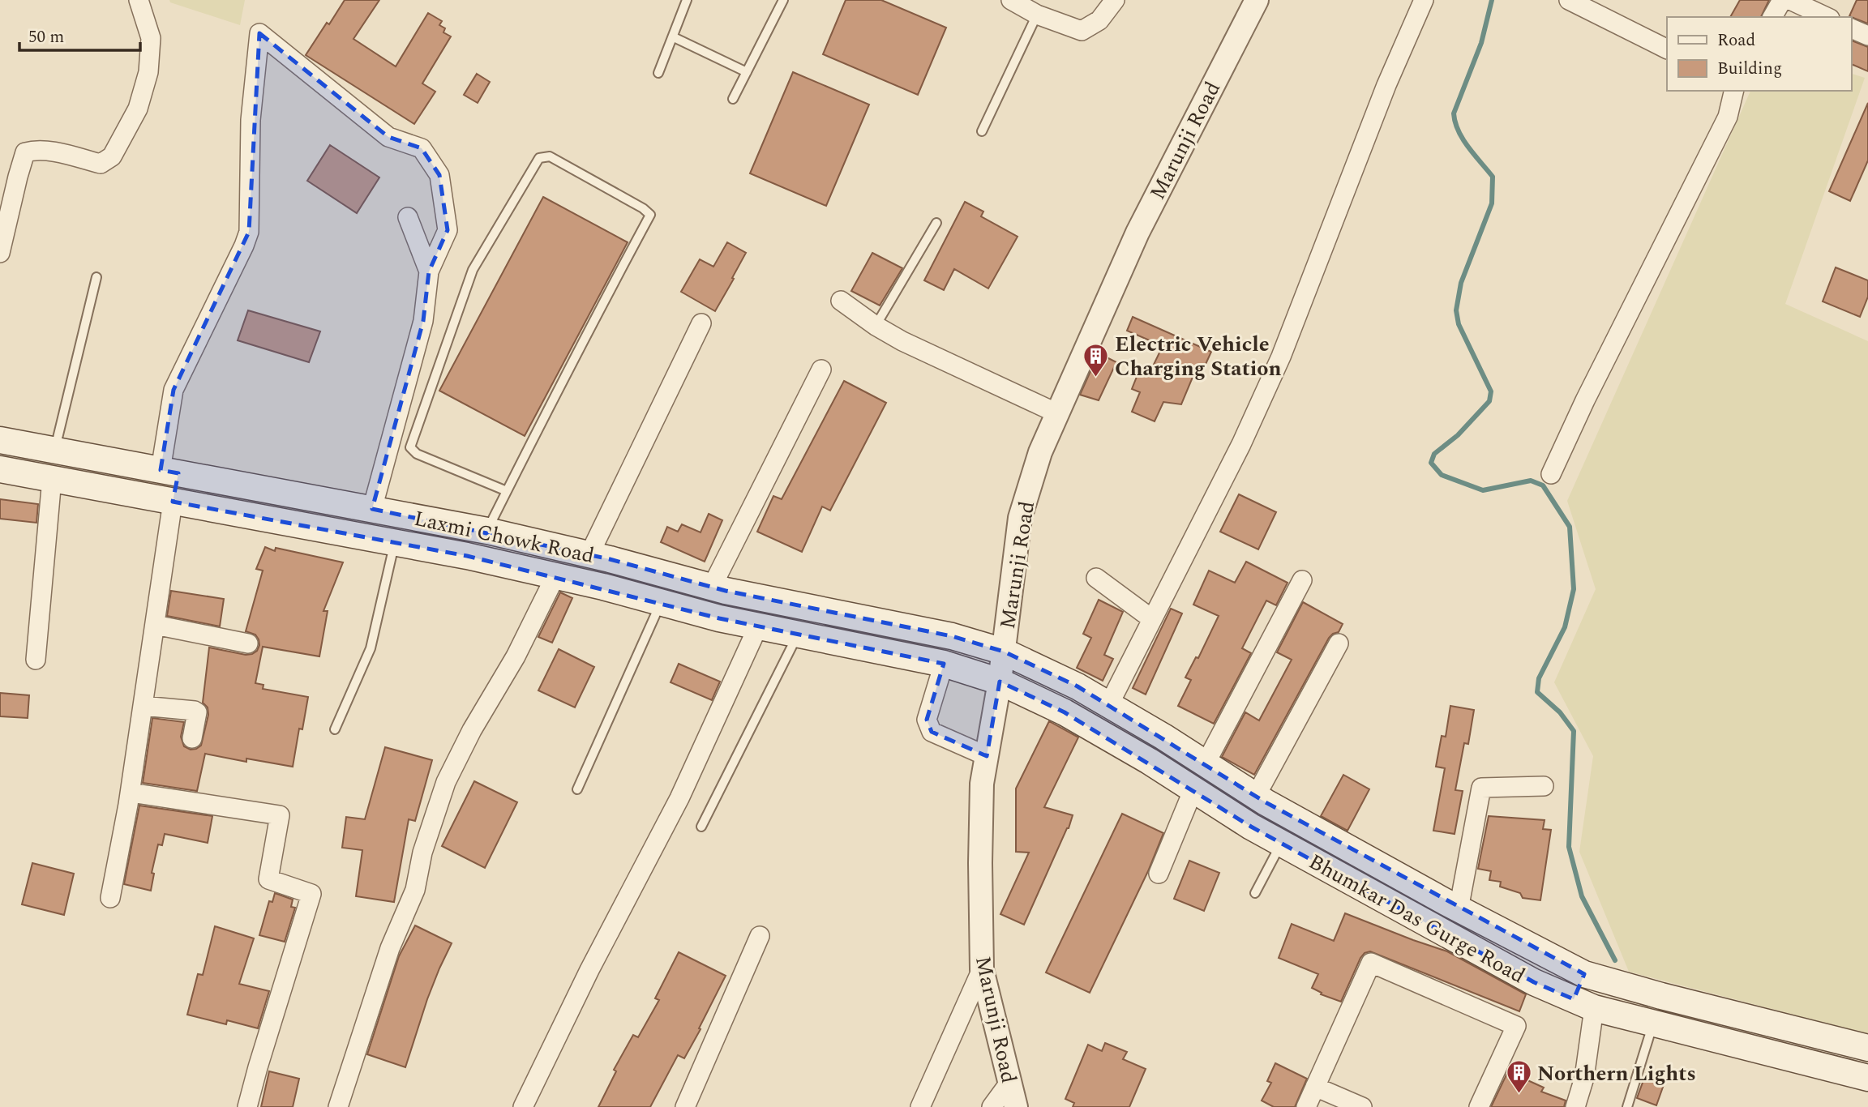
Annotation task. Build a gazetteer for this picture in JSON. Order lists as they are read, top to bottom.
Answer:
{
  "streets": {
    "main road": ["Laxmi Chowk Road", "Bhumkar Das Gurge Road"],
    "street": ["Marunji Road"]
  },
  "crossings": [
    ["Marunji Road", "Laxmi Chowk Road"],
    ["Marunji Road", "Bhumkar Das Gurge Road"],
    ["Laxmi Chowk Road", "Bhumkar Das Gurge Road"]
  ],
  "places": {
    "building": ["Electric Vehicle Charging Station", "Northern Lights"]
  },
  "legend": ["Road", "Building"],
  "scale_bar": "50 m"
}
